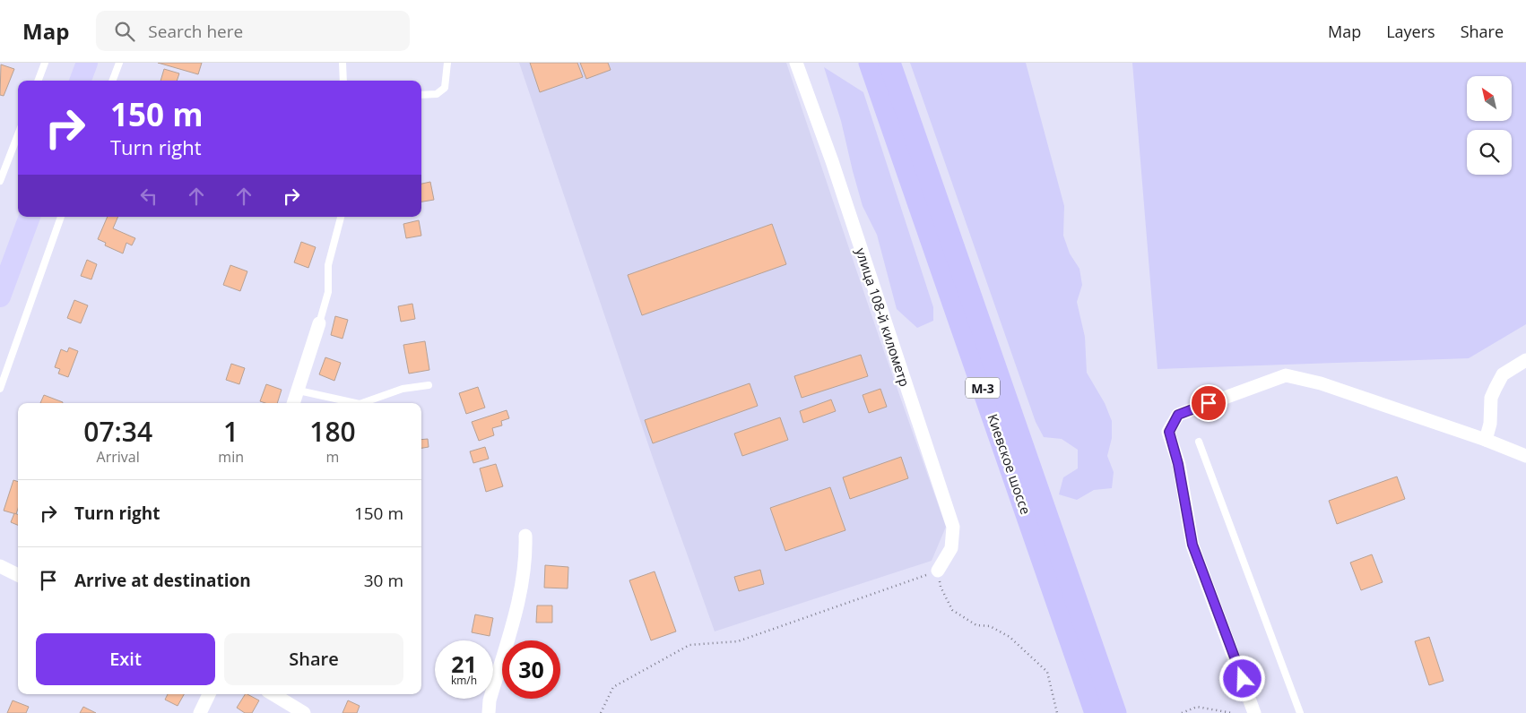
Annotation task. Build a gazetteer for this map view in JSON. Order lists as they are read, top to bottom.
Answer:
{
  "streets": {
    "highway": ["М-3", "Киевское шоссе"],
    "street": ["улица 108-й километр"]
  },
  "north": "top left",
  "page": {
    "header": "Map",
    "search": "Search here",
    "nav": ["Map", "Layers", "Share"],
    "turn": ["150 m", "Turn right"],
    "eta": [
      "07:34",
      "Arrival",
      "1",
      "min",
      "180",
      "m"
    ],
    "list": [
      {
        "name": "Turn right",
        "value": "150 m"
      },
      {
        "name": "Arrive at destination",
        "value": "30 m"
      }
    ],
    "buttons": ["Exit", "Share"],
    "speed": "21 km/h",
    "limit": "30"
  }
}
